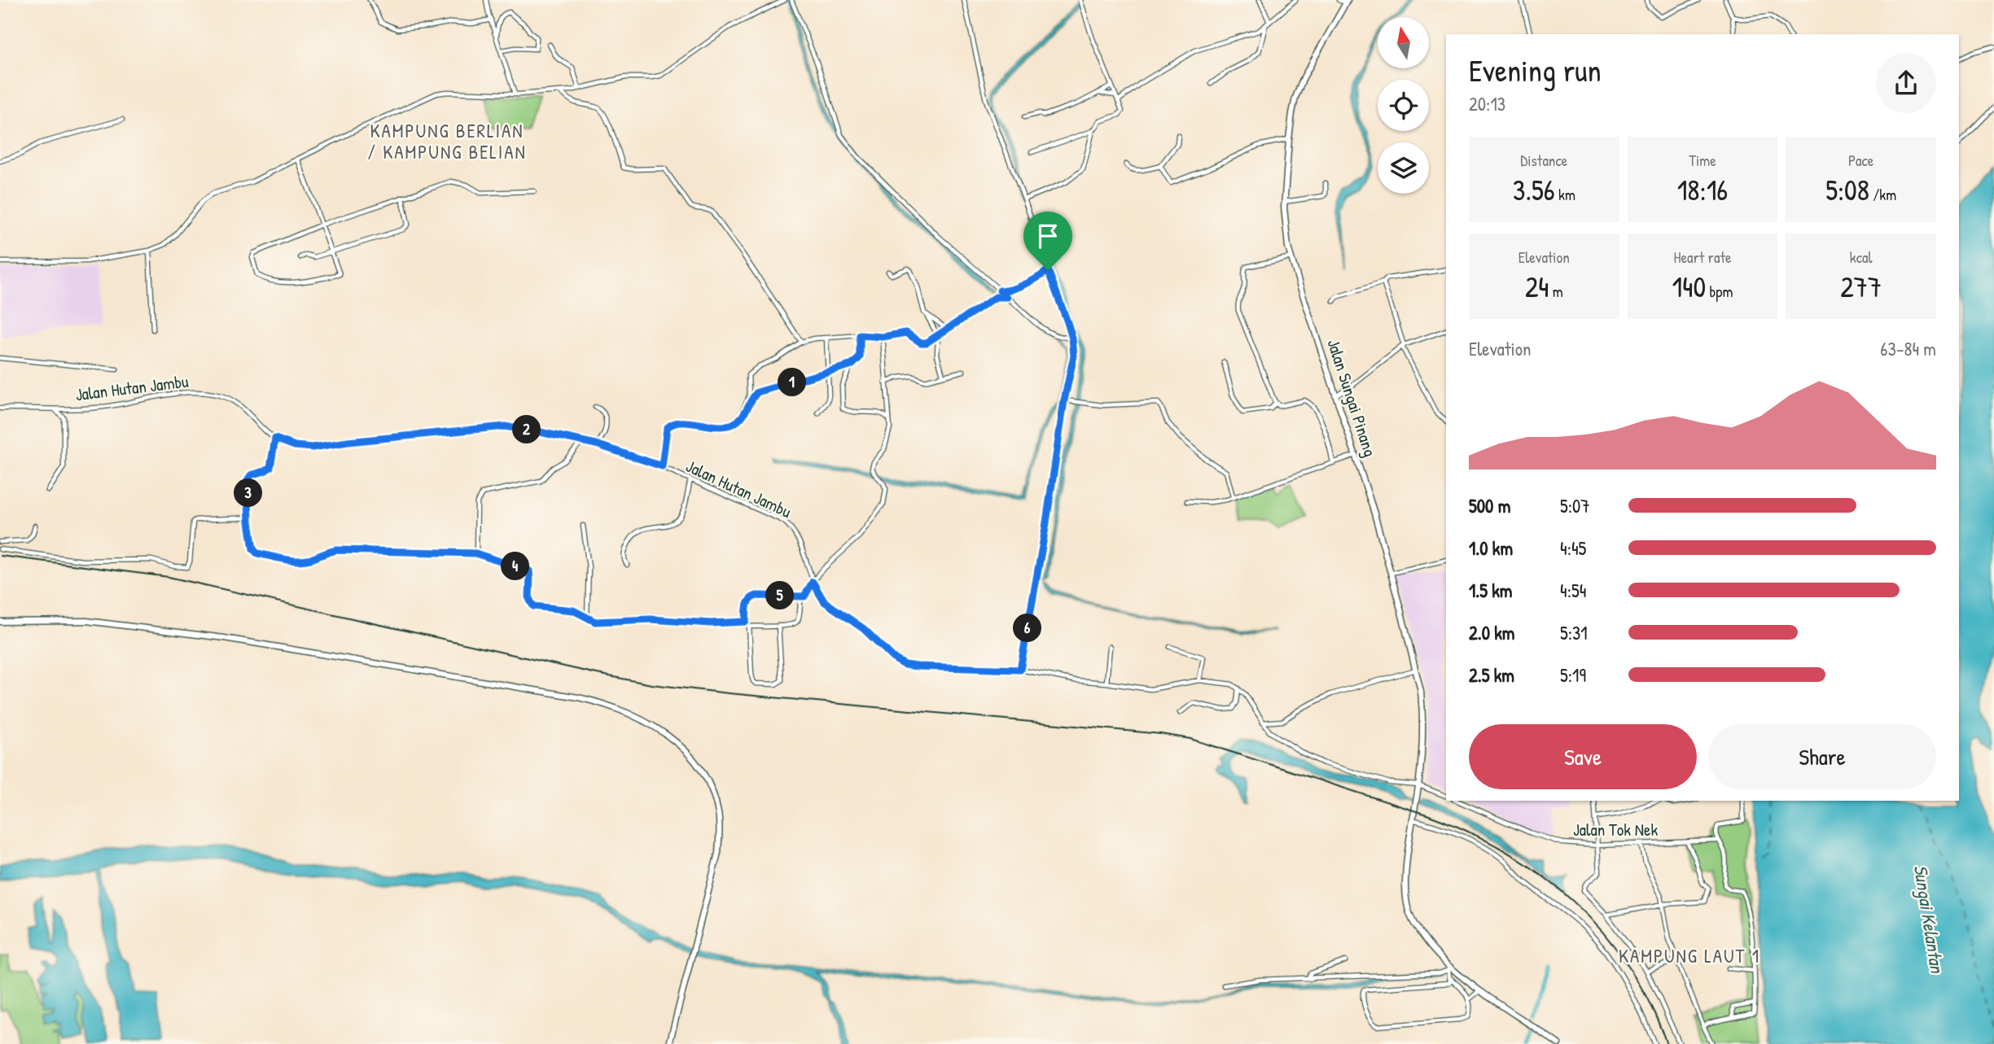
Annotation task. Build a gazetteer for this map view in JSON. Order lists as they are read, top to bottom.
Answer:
{
  "streets": {
    "street": ["Jalan Hutan Jambu", "Jalan Sungai Pinang", "Jalan Tok Nek"]
  },
  "districts": ["KAMPUNG BERLIAN / KAMPUNG BELIAN", "KAMPUNG LAUT 1"],
  "water": ["Sungai Kelantan"],
  "north": "top",
  "page": {
    "heading": ["Evening run", "20:13"],
    "stats": [
      ["Distance", "3.56 km"],
      ["Time", "18:16"],
      ["Pace", "5:08 /km"],
      ["Elevation", "24 m"],
      ["Heart rate", "140 bpm"],
      ["kcal", "277"]
    ],
    "chart": ["Elevation", "63–84 m"],
    "pins": [
      "1",
      "2",
      "3",
      "4",
      "5",
      "6"
    ],
    "list": [
      {
        "name": "500 m",
        "note": "5:07"
      },
      {
        "name": "1.0 km",
        "note": "4:45"
      },
      {
        "name": "1.5 km",
        "note": "4:54"
      },
      {
        "name": "2.0 km",
        "note": "5:31"
      },
      {
        "name": "2.5 km",
        "note": "5:19"
      }
    ],
    "buttons": ["Save", "Share"]
  }
}
